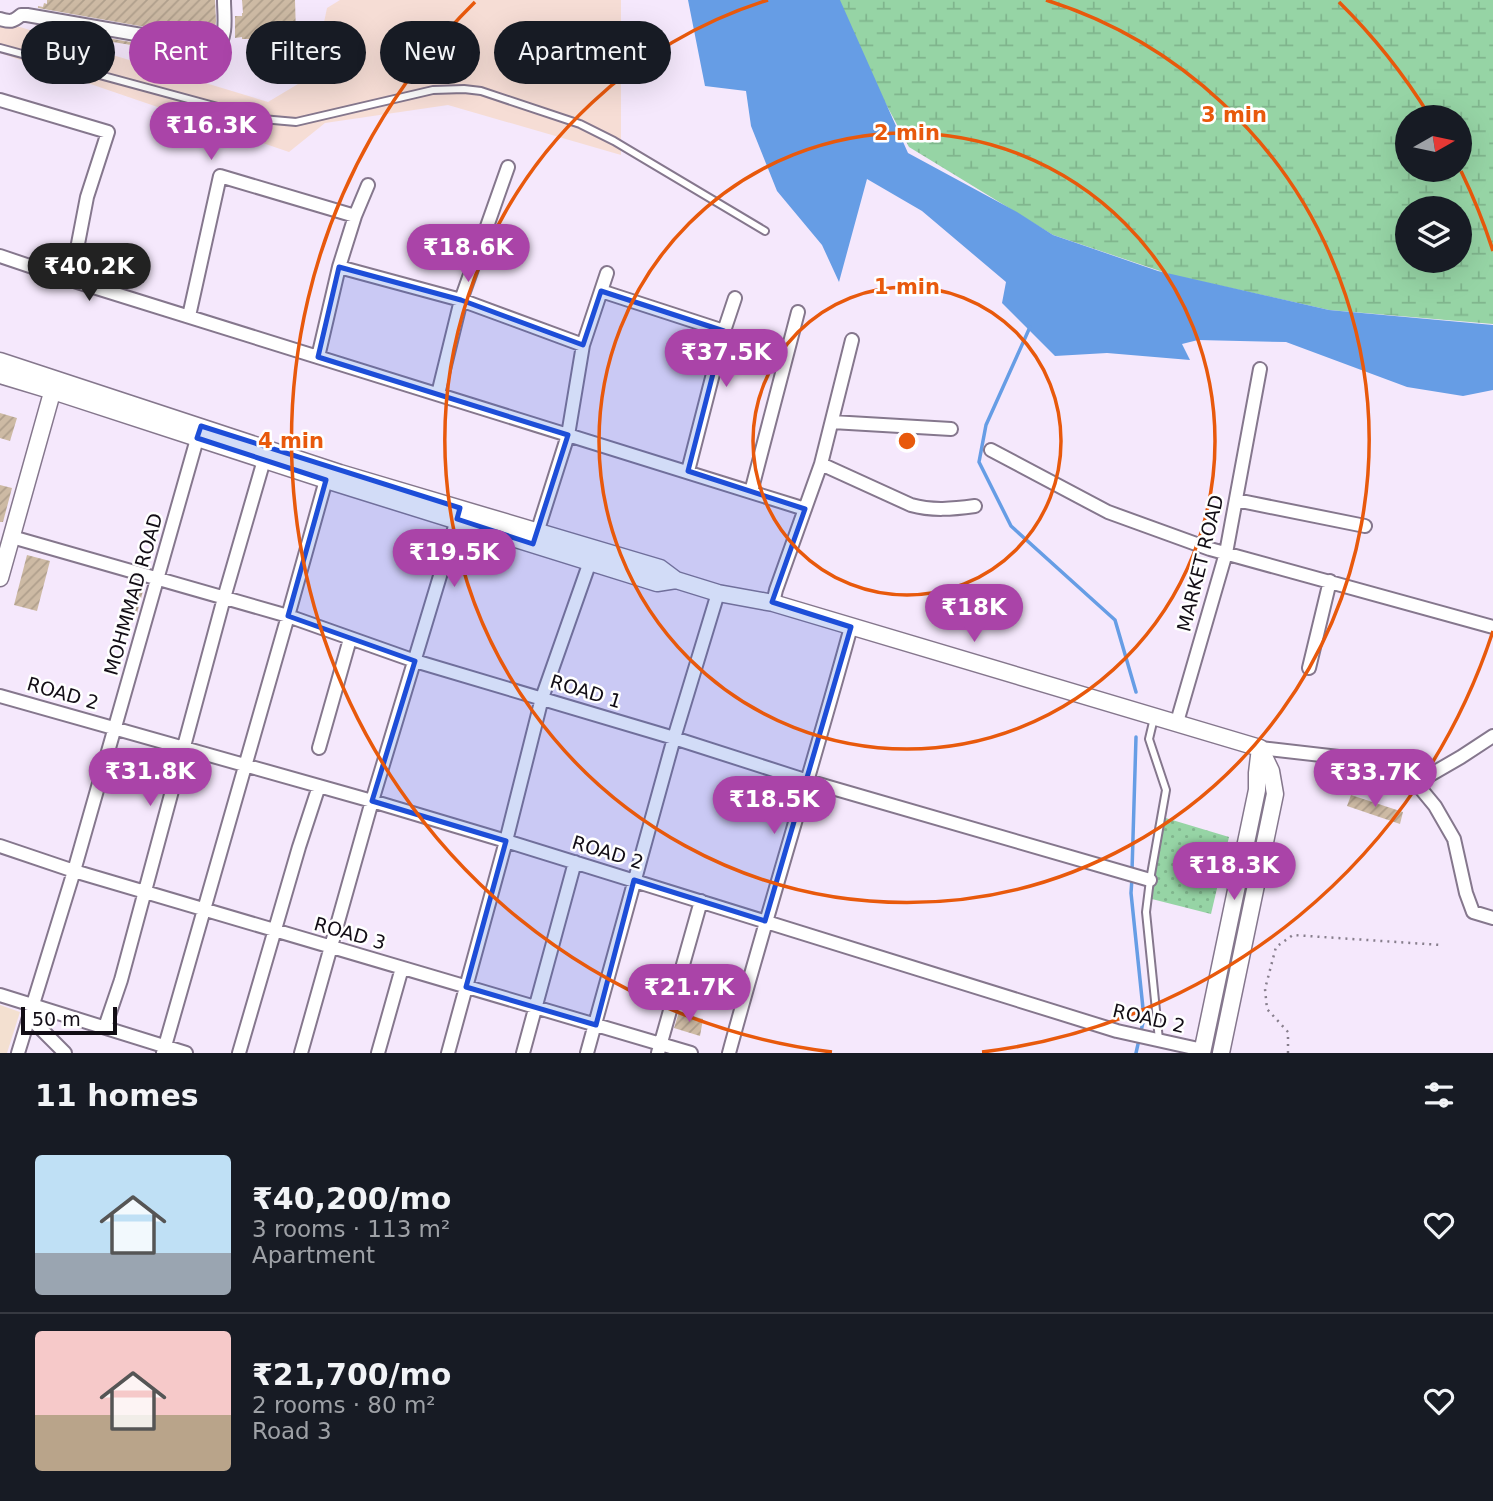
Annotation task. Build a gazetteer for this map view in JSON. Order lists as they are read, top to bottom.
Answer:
{
  "streets": {
    "street": [
      "MARKET ROAD",
      "MOHMMAD ROAD",
      "ROAD 1",
      "ROAD 2",
      "ROAD 3"
    ]
  },
  "crossings": [
    ["MOHMMAD ROAD", "ROAD 1"],
    ["MOHMMAD ROAD", "ROAD 2"],
    ["MOHMMAD ROAD", "ROAD 3"]
  ],
  "scale_bar": "50 m",
  "north": "right",
  "page": {
    "chip": [
      "Buy",
      "Rent",
      "Filters",
      "New",
      "Apartment"
    ],
    "price": [
      "₹16.3K",
      "₹18.6K",
      "₹40.2K",
      "₹37.5K",
      "₹19.5K",
      "₹18K",
      "₹31.8K",
      "₹33.7K",
      "₹18.5K",
      "₹18.3K",
      "₹21.7K"
    ],
    "scale": "50 m",
    "heading": "11 homes",
    "list": [
      {
        "name": "₹40,200/mo",
        "note": "3 rooms · 113 m² · Apartment"
      },
      {
        "name": "₹21,700/mo",
        "note": "2 rooms · 80 m² · Road 3"
      }
    ]
  },
  "rings": [
    "3 min",
    "2 min",
    "1 min",
    "4 min"
  ]
}
